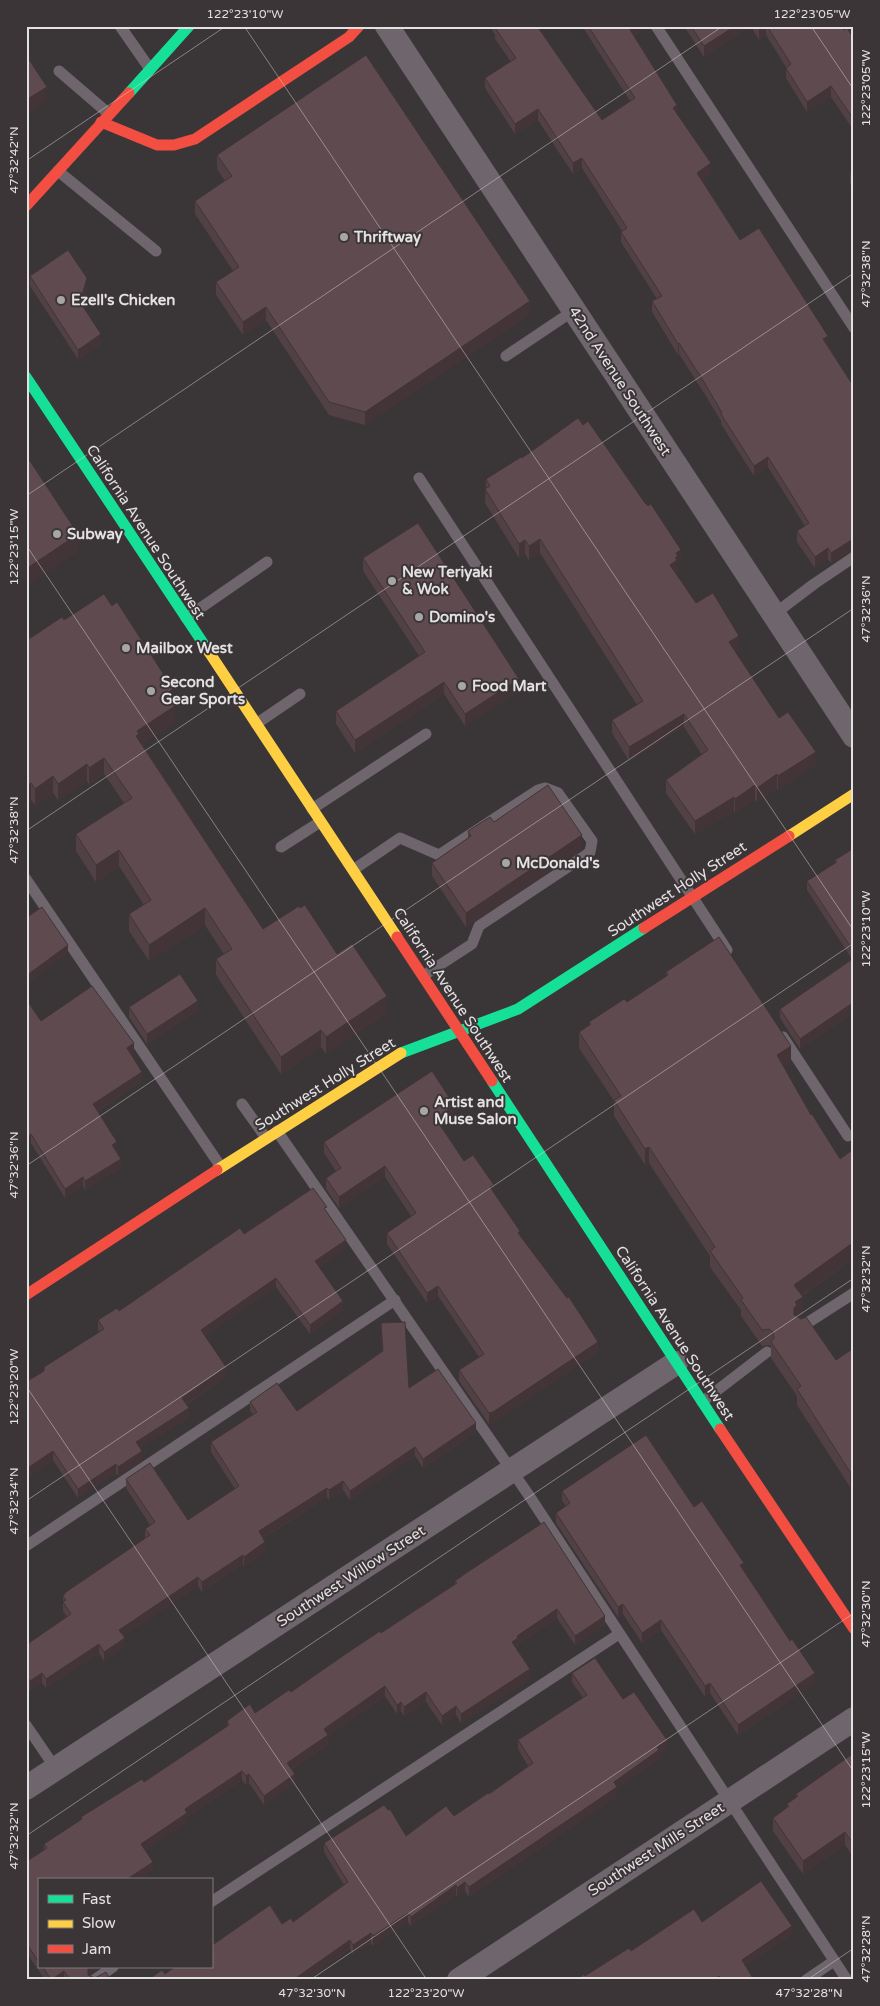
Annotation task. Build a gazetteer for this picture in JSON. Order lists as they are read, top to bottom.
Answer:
{
  "streets": {
    "main road": ["California Avenue Southwest", "Southwest Holly Street"],
    "street": ["42nd Avenue Southwest", "Southwest Willow Street", "Southwest Mills Street"]
  },
  "crossings": [
    ["California Avenue Southwest", "Southwest Holly Street"],
    ["California Avenue Southwest", "Southwest Willow Street"]
  ],
  "places": [
    "Thriftway",
    "Ezell's Chicken",
    "Subway",
    "New Teriyaki & Wok",
    "Domino's",
    "Mailbox West",
    "Food Mart",
    "Second Gear Sports",
    "McDonald's",
    "Artist and Muse Salon"
  ],
  "legend": ["Fast", "Slow", "Jam"],
  "coordinates": [
    "122°23'10\"W",
    "122°23'05\"W",
    "47°32'42\"N",
    "47°32'38\"N",
    "122°23'15\"W",
    "47°32'36\"N",
    "47°32'32\"N",
    "122°23'20\"W",
    "47°32'34\"N",
    "47°32'30\"N",
    "47°32'28\"N"
  ]
}
